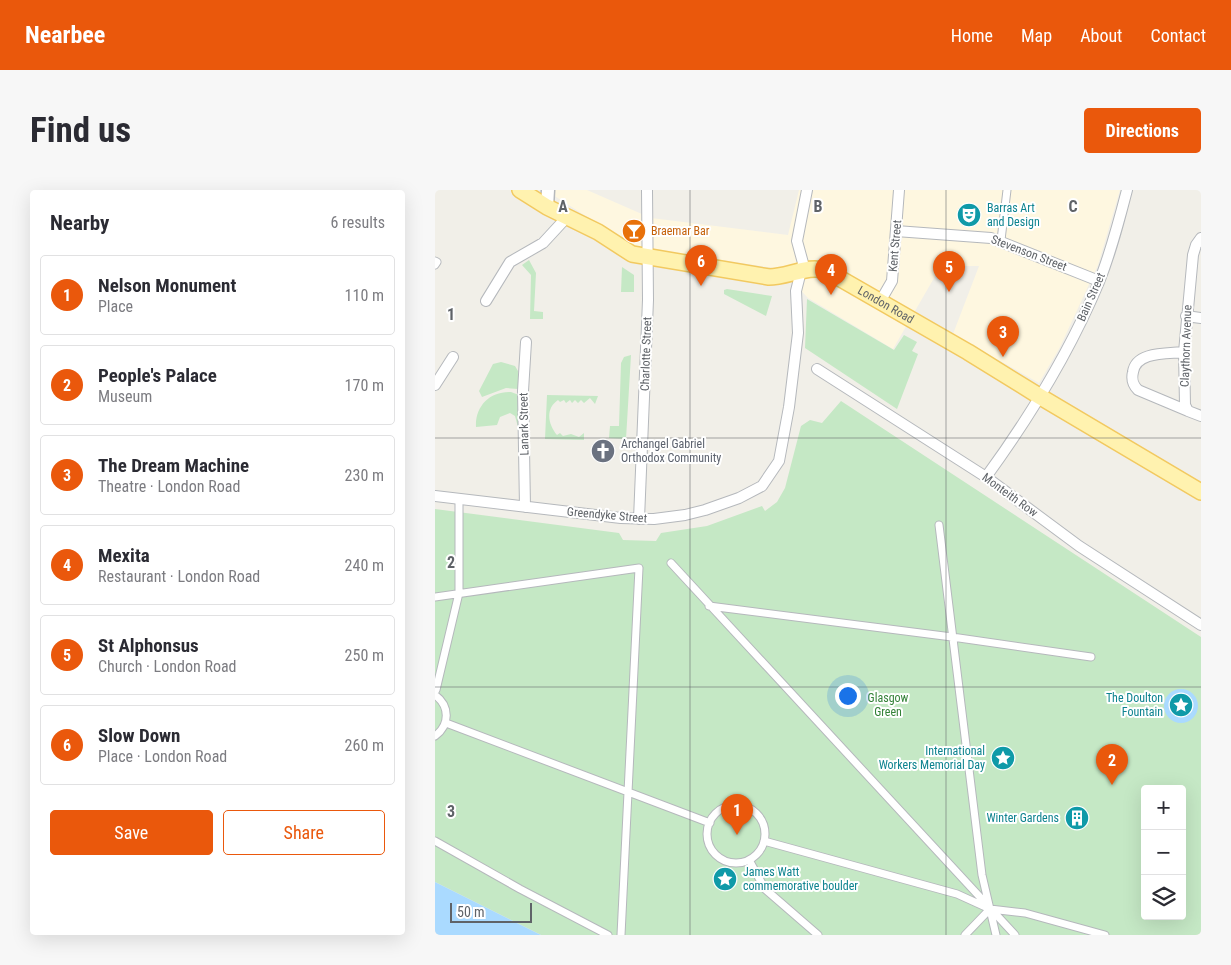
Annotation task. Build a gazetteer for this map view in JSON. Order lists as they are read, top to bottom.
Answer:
{
  "streets": {
    "main road": ["London Road"],
    "street": [
      "Kent Street",
      "Stevenson Street",
      "Bain Street",
      "Claythorn Avenue",
      "Charlotte Street",
      "Lanark Street",
      "Monteith Row",
      "Greendyke Street"
    ]
  },
  "crossings": [
    ["Kent Street", "Stevenson Street"],
    ["Kent Street", "London Road"],
    ["Stevenson Street", "Bain Street"],
    ["Bain Street", "London Road"],
    ["Bain Street", "Monteith Row"],
    ["London Road", "Charlotte Street"],
    ["London Road", "Greendyke Street"],
    ["Charlotte Street", "Greendyke Street"],
    ["Lanark Street", "Greendyke Street"]
  ],
  "parks": ["Glasgow Green"],
  "places": {
    "theatre": ["Barras Art and Design"],
    "bar": ["Braemar Bar"],
    "church": ["Archangel Gabriel Orthodox Community"],
    "place": ["The Doulton Fountain", "International Workers Memorial Day", "James Watt commemorative boulder"],
    "building": ["Winter Gardens"]
  },
  "scale_bar": "50 m",
  "page": {
    "header": "Nearbee",
    "nav": [
      "Home",
      "Map",
      "About",
      "Contact"
    ],
    "buttons": [
      "Directions",
      ["Save", "Share"]
    ],
    "title": "Find us",
    "heading": ["Nearby", "6 results"],
    "pins": [
      "6",
      "5",
      "4",
      "3",
      "2",
      "1"
    ],
    "list": [
      {
        "mark": "1",
        "name": "Nelson Monument",
        "note": "Place",
        "value": "110 m"
      },
      {
        "mark": "2",
        "name": "People's Palace",
        "note": "Museum",
        "value": "170 m"
      },
      {
        "mark": "3",
        "name": "The Dream Machine",
        "note": "Theatre · London Road",
        "value": "230 m"
      },
      {
        "mark": "4",
        "name": "Mexita",
        "note": "Restaurant · London Road",
        "value": "240 m"
      },
      {
        "mark": "5",
        "name": "St Alphonsus",
        "note": "Church · London Road",
        "value": "250 m"
      },
      {
        "mark": "6",
        "name": "Slow Down",
        "note": "Place · London Road",
        "value": "260 m"
      }
    ],
    "map_buttons": ["+", "−"],
    "scale": "50 m"
  },
  "grid": {
    "columns": ["A", "B", "C"],
    "rows": ["1", "2", "3"]
  }
}
